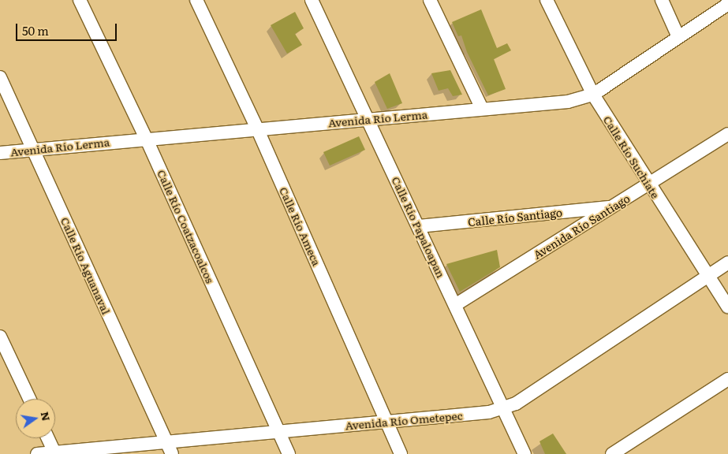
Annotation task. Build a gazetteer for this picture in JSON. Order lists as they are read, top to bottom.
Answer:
{
  "streets": {
    "street": [
      "Avenida Río Lerma",
      "Calle Río Suchiate",
      "Calle Río Santiago",
      "Calle Río Coatzacoalcos",
      "Calle Río Ameca",
      "Avenida Río Santiago",
      "Calle Río Papaloapan",
      "Calle Río Aguanaval",
      "Avenida Río Ometepec"
    ]
  },
  "crossings": [
    ["Avenida Río Lerma", "Calle Río Suchiate"],
    ["Avenida Río Lerma", "Calle Río Coatzacoalcos"],
    ["Avenida Río Lerma", "Calle Río Ameca"],
    ["Avenida Río Lerma", "Calle Río Papaloapan"],
    ["Avenida Río Lerma", "Calle Río Aguanaval"],
    ["Calle Río Suchiate", "Avenida Río Santiago"],
    ["Calle Río Suchiate", "Avenida Río Ometepec"],
    ["Calle Río Santiago", "Avenida Río Santiago"],
    ["Calle Río Santiago", "Calle Río Papaloapan"],
    ["Calle Río Coatzacoalcos", "Avenida Río Ometepec"],
    ["Calle Río Ameca", "Avenida Río Ometepec"],
    ["Avenida Río Santiago", "Calle Río Papaloapan"],
    ["Calle Río Papaloapan", "Avenida Río Ometepec"],
    ["Calle Río Aguanaval", "Avenida Río Ometepec"]
  ],
  "scale_bar": "50 m",
  "north": "right"
}
